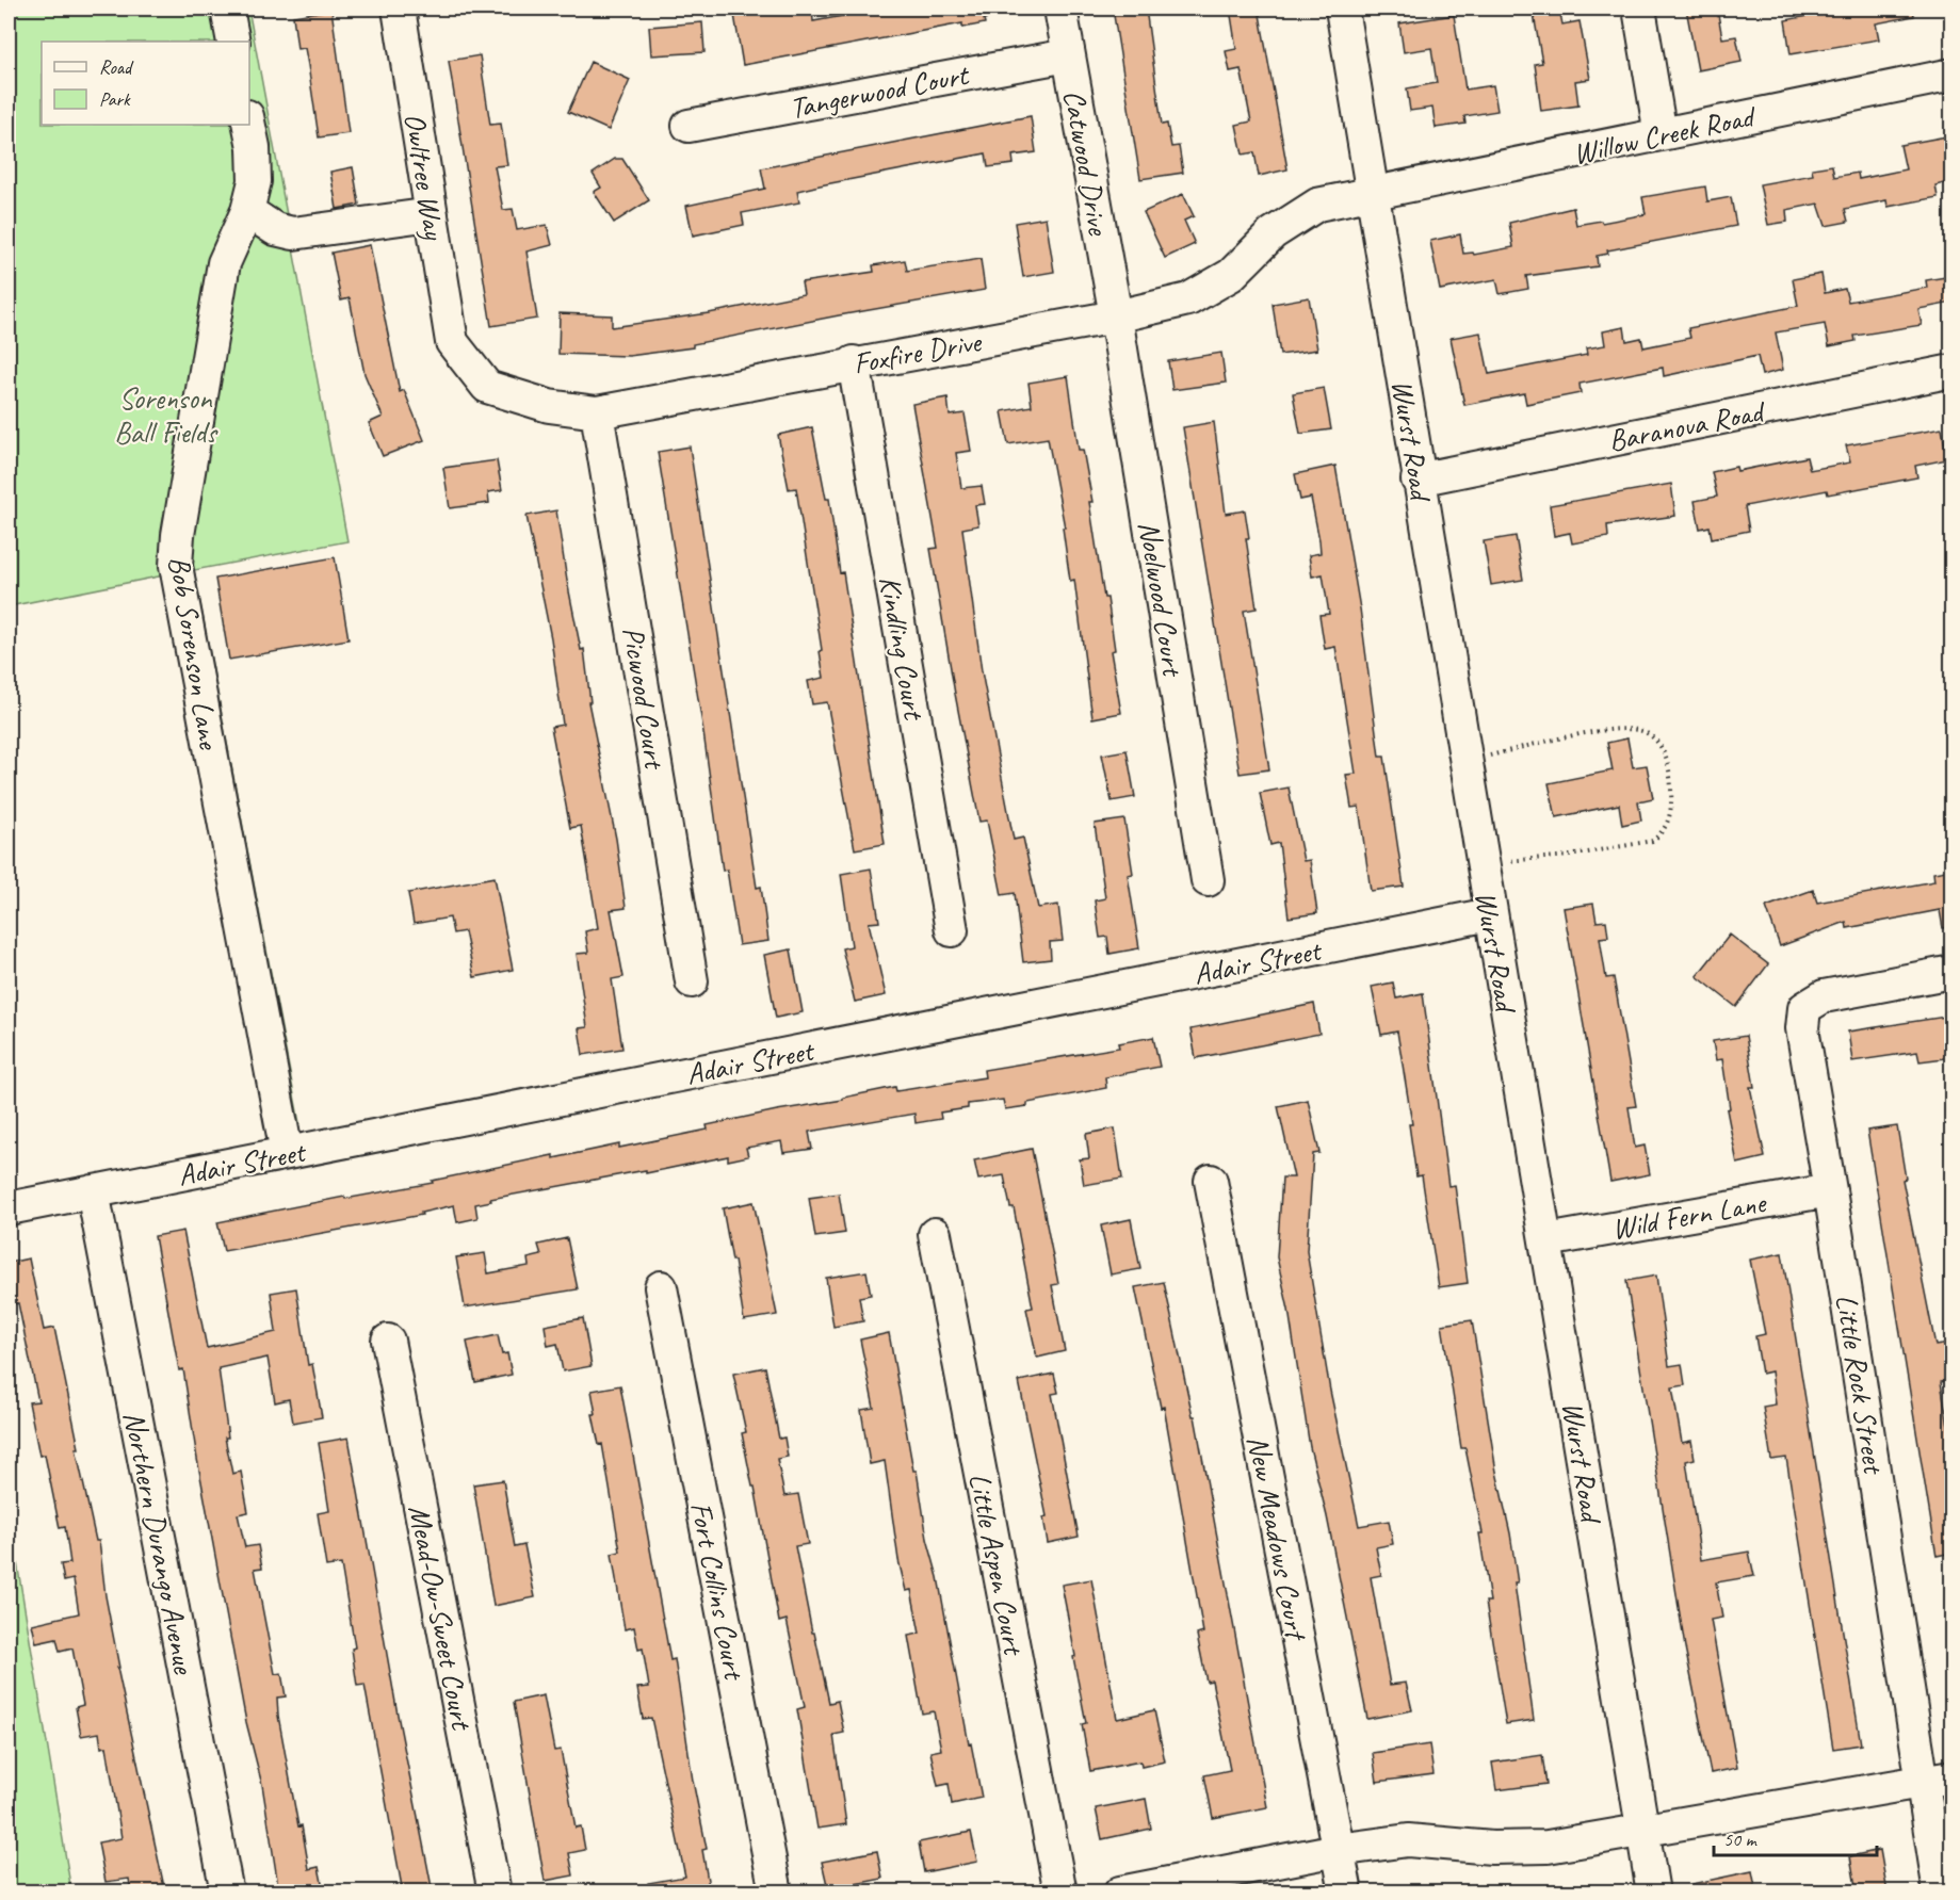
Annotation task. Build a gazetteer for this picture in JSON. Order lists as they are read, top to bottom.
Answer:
{
  "streets": {
    "street": [
      "Tangerwood Court",
      "Willow Creek Road",
      "Catwood Drive",
      "Owltree Way",
      "Foxfire Drive",
      "Baranova Road",
      "Wurst Road",
      "Noelwood Court",
      "Kindling Court",
      "Bob Sorenson Lane",
      "Picwood Court",
      "Adair Street",
      "Wild Fern Lane",
      "Little Rock Street",
      "New Meadows Court",
      "Northern Durango Avenue",
      "Little Aspen Court",
      "Fort Collins Court",
      "Mead-Ow-Sweet Court"
    ]
  },
  "crossings": [
    ["Tangerwood Court", "Catwood Drive"],
    ["Willow Creek Road", "Foxfire Drive"],
    ["Willow Creek Road", "Wurst Road"],
    ["Catwood Drive", "Foxfire Drive"],
    ["Catwood Drive", "Noelwood Court"],
    ["Owltree Way", "Foxfire Drive"],
    ["Foxfire Drive", "Wurst Road"],
    ["Foxfire Drive", "Noelwood Court"],
    ["Foxfire Drive", "Kindling Court"],
    ["Foxfire Drive", "Picwood Court"],
    ["Baranova Road", "Wurst Road"],
    ["Wurst Road", "Adair Street"],
    ["Wurst Road", "Wild Fern Lane"],
    ["Bob Sorenson Lane", "Adair Street"],
    ["Adair Street", "Northern Durango Avenue"],
    ["Wild Fern Lane", "Little Rock Street"]
  ],
  "parks": ["Sorenson Ball Fields"],
  "legend": ["Road", "Park"],
  "scale_bar": "50 m"
}
